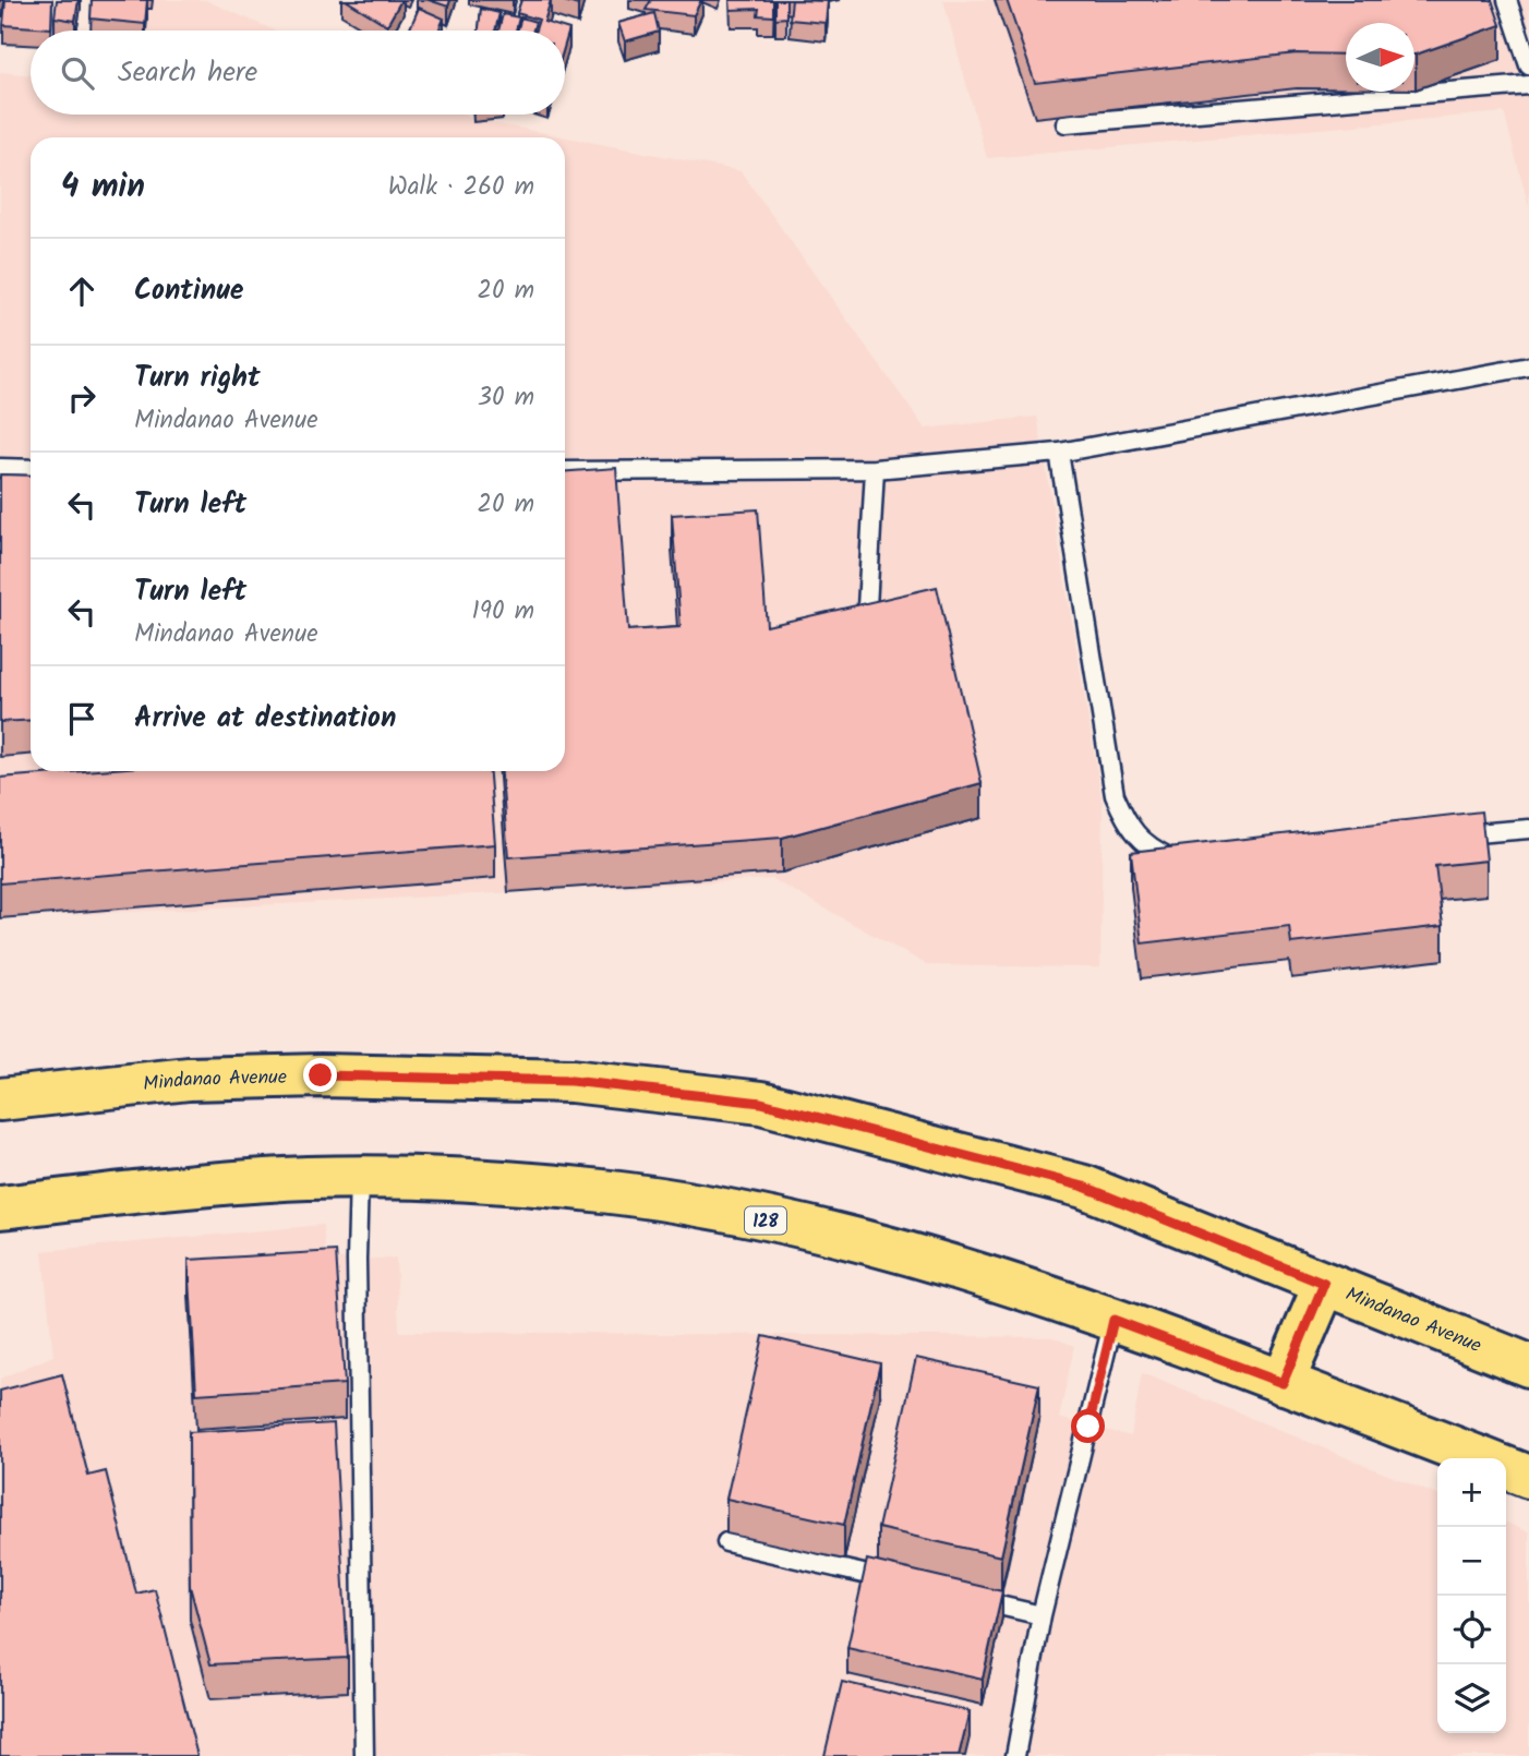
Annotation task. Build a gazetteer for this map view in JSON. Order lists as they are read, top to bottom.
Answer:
{
  "streets": {
    "main road": ["Mindanao Avenue", "128"]
  },
  "north": "right",
  "page": {
    "search": "Search here",
    "heading": ["4 min", "Walk · 260 m"],
    "list": [
      ["Continue", "20 m"],
      ["Turn right", "Mindanao Avenue", "30 m"],
      ["Turn left", "20 m"],
      ["Turn left", "Mindanao Avenue", "190 m"],
      "Arrive at destination"
    ],
    "map_buttons": ["+", "−"]
  }
}
